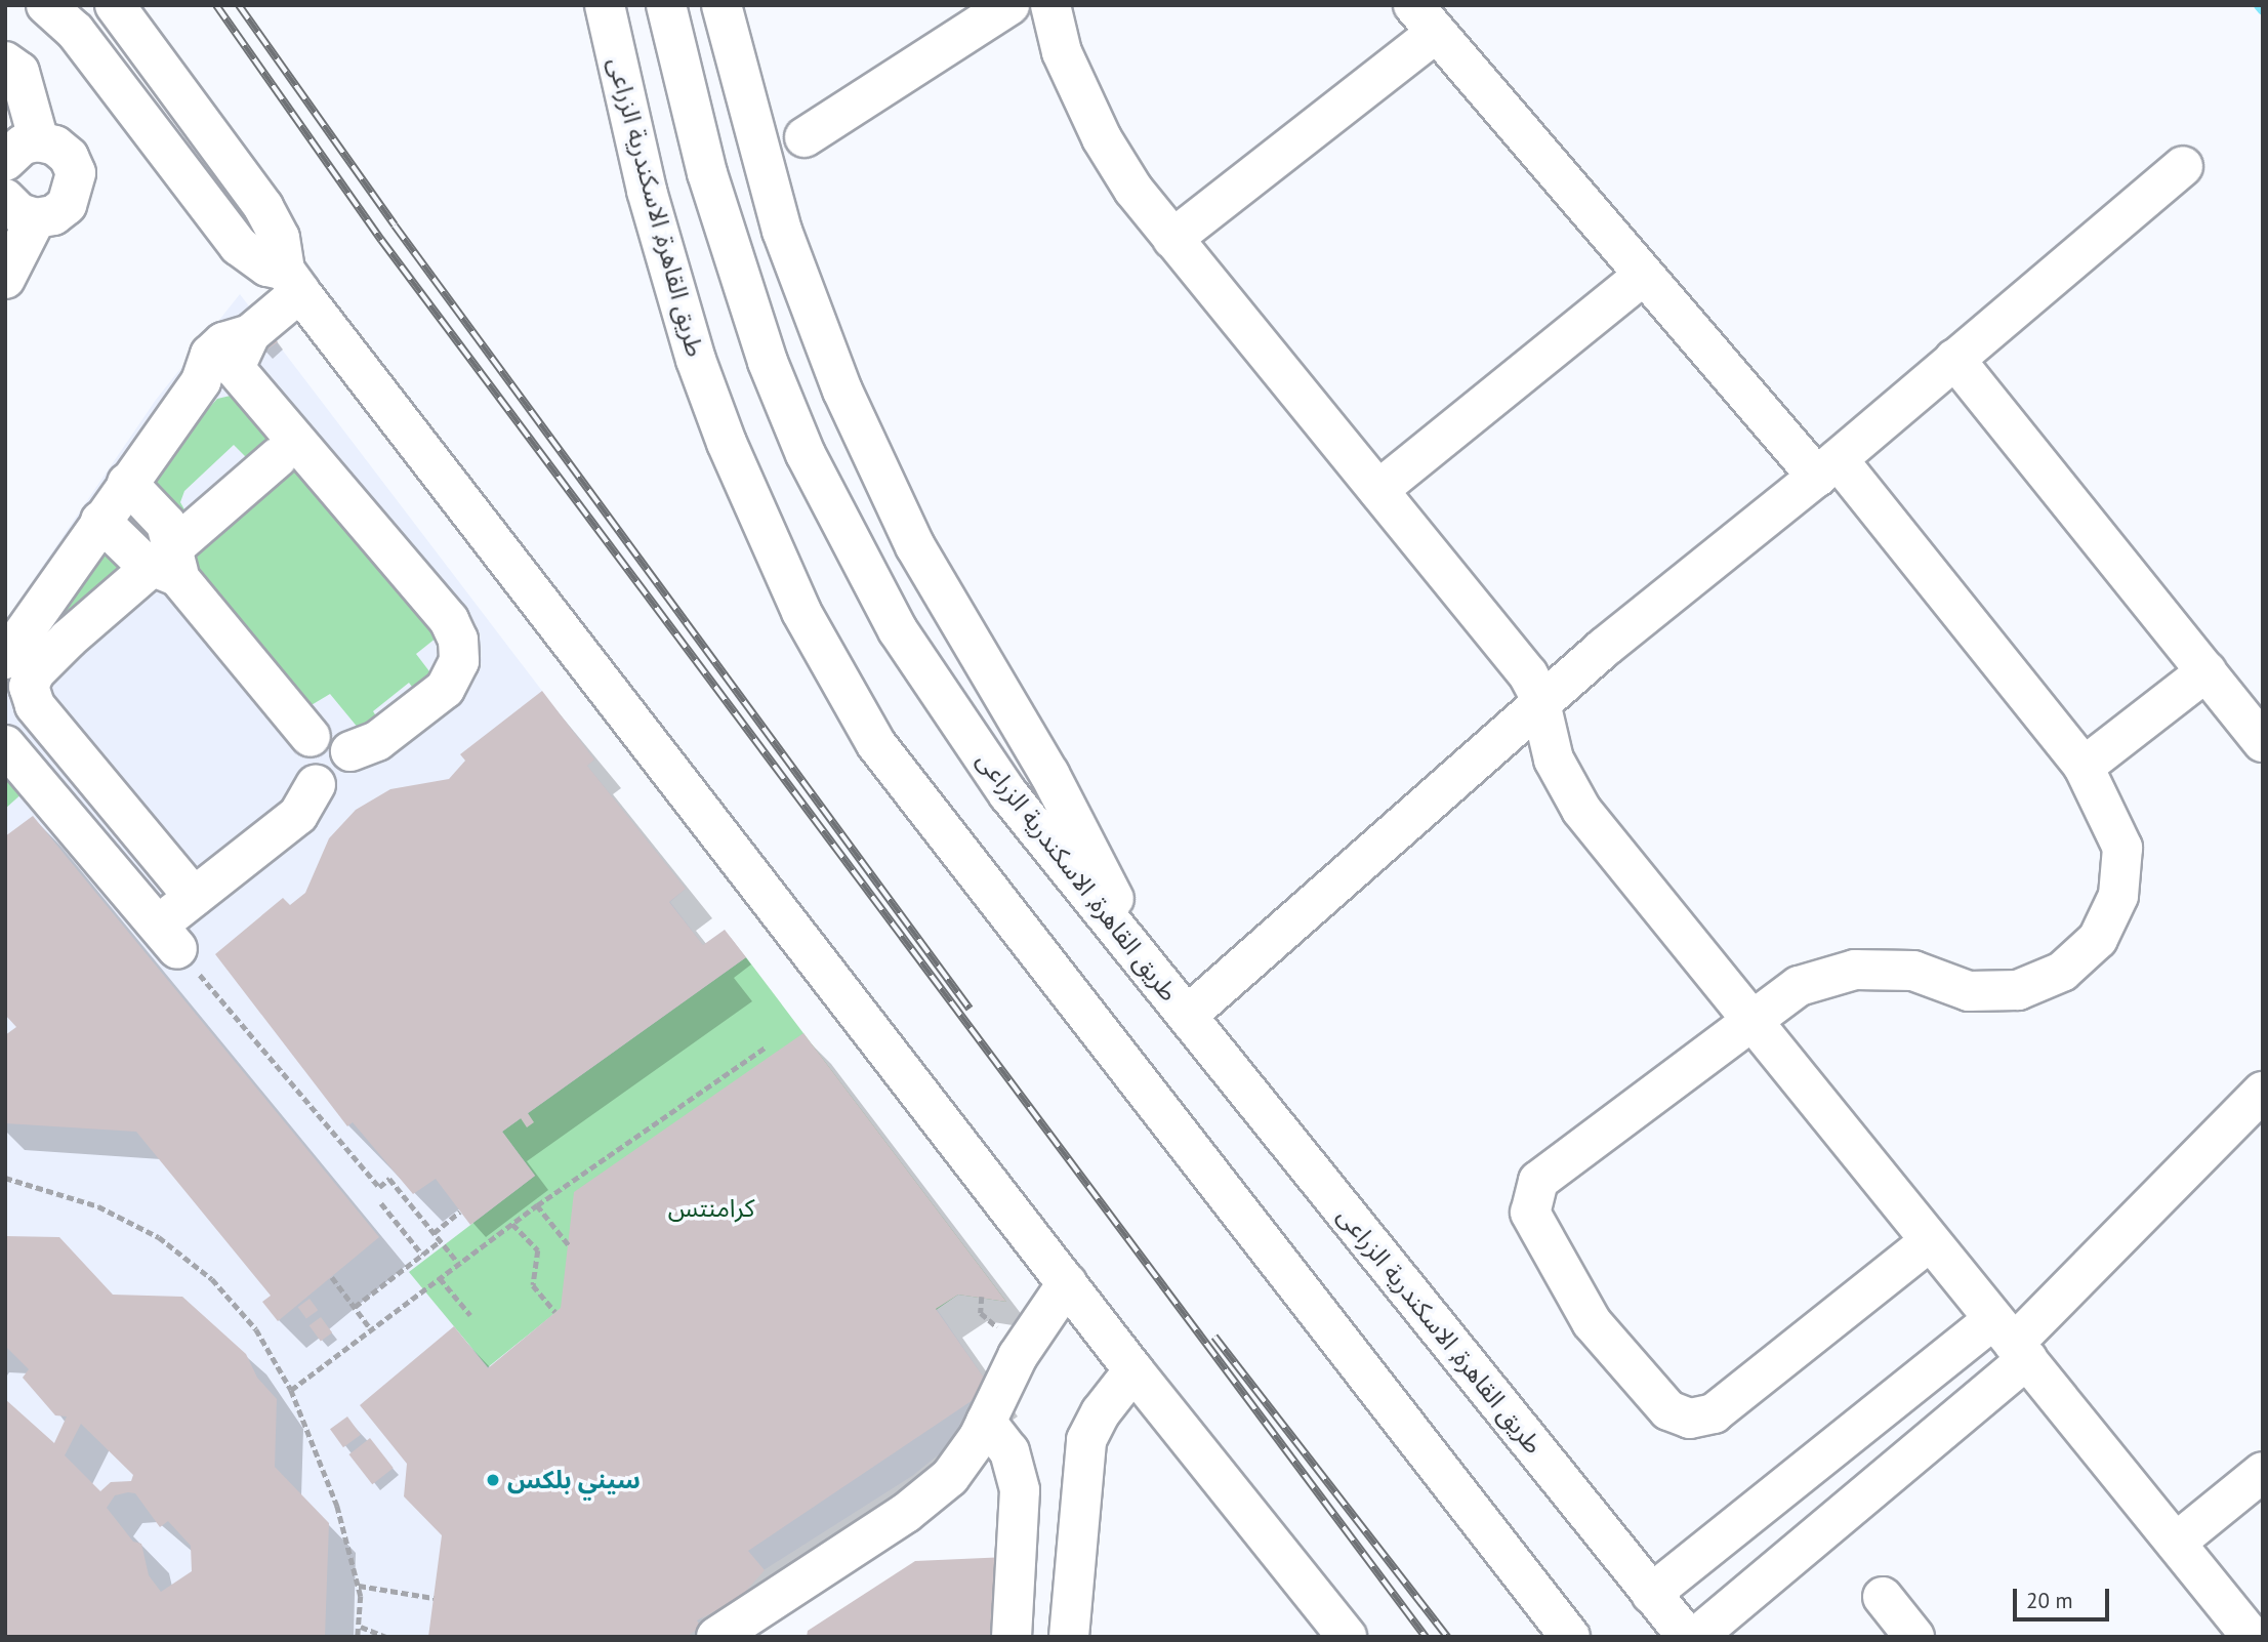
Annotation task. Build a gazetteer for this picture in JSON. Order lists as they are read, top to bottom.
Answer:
{
  "streets": {
    "main road": ["طريق القاهرة, الاسكندرية الزراعى"]
  },
  "parks": ["كرامنتس"],
  "places": ["سيني بلكس"],
  "scale_bar": "20 m"
}
